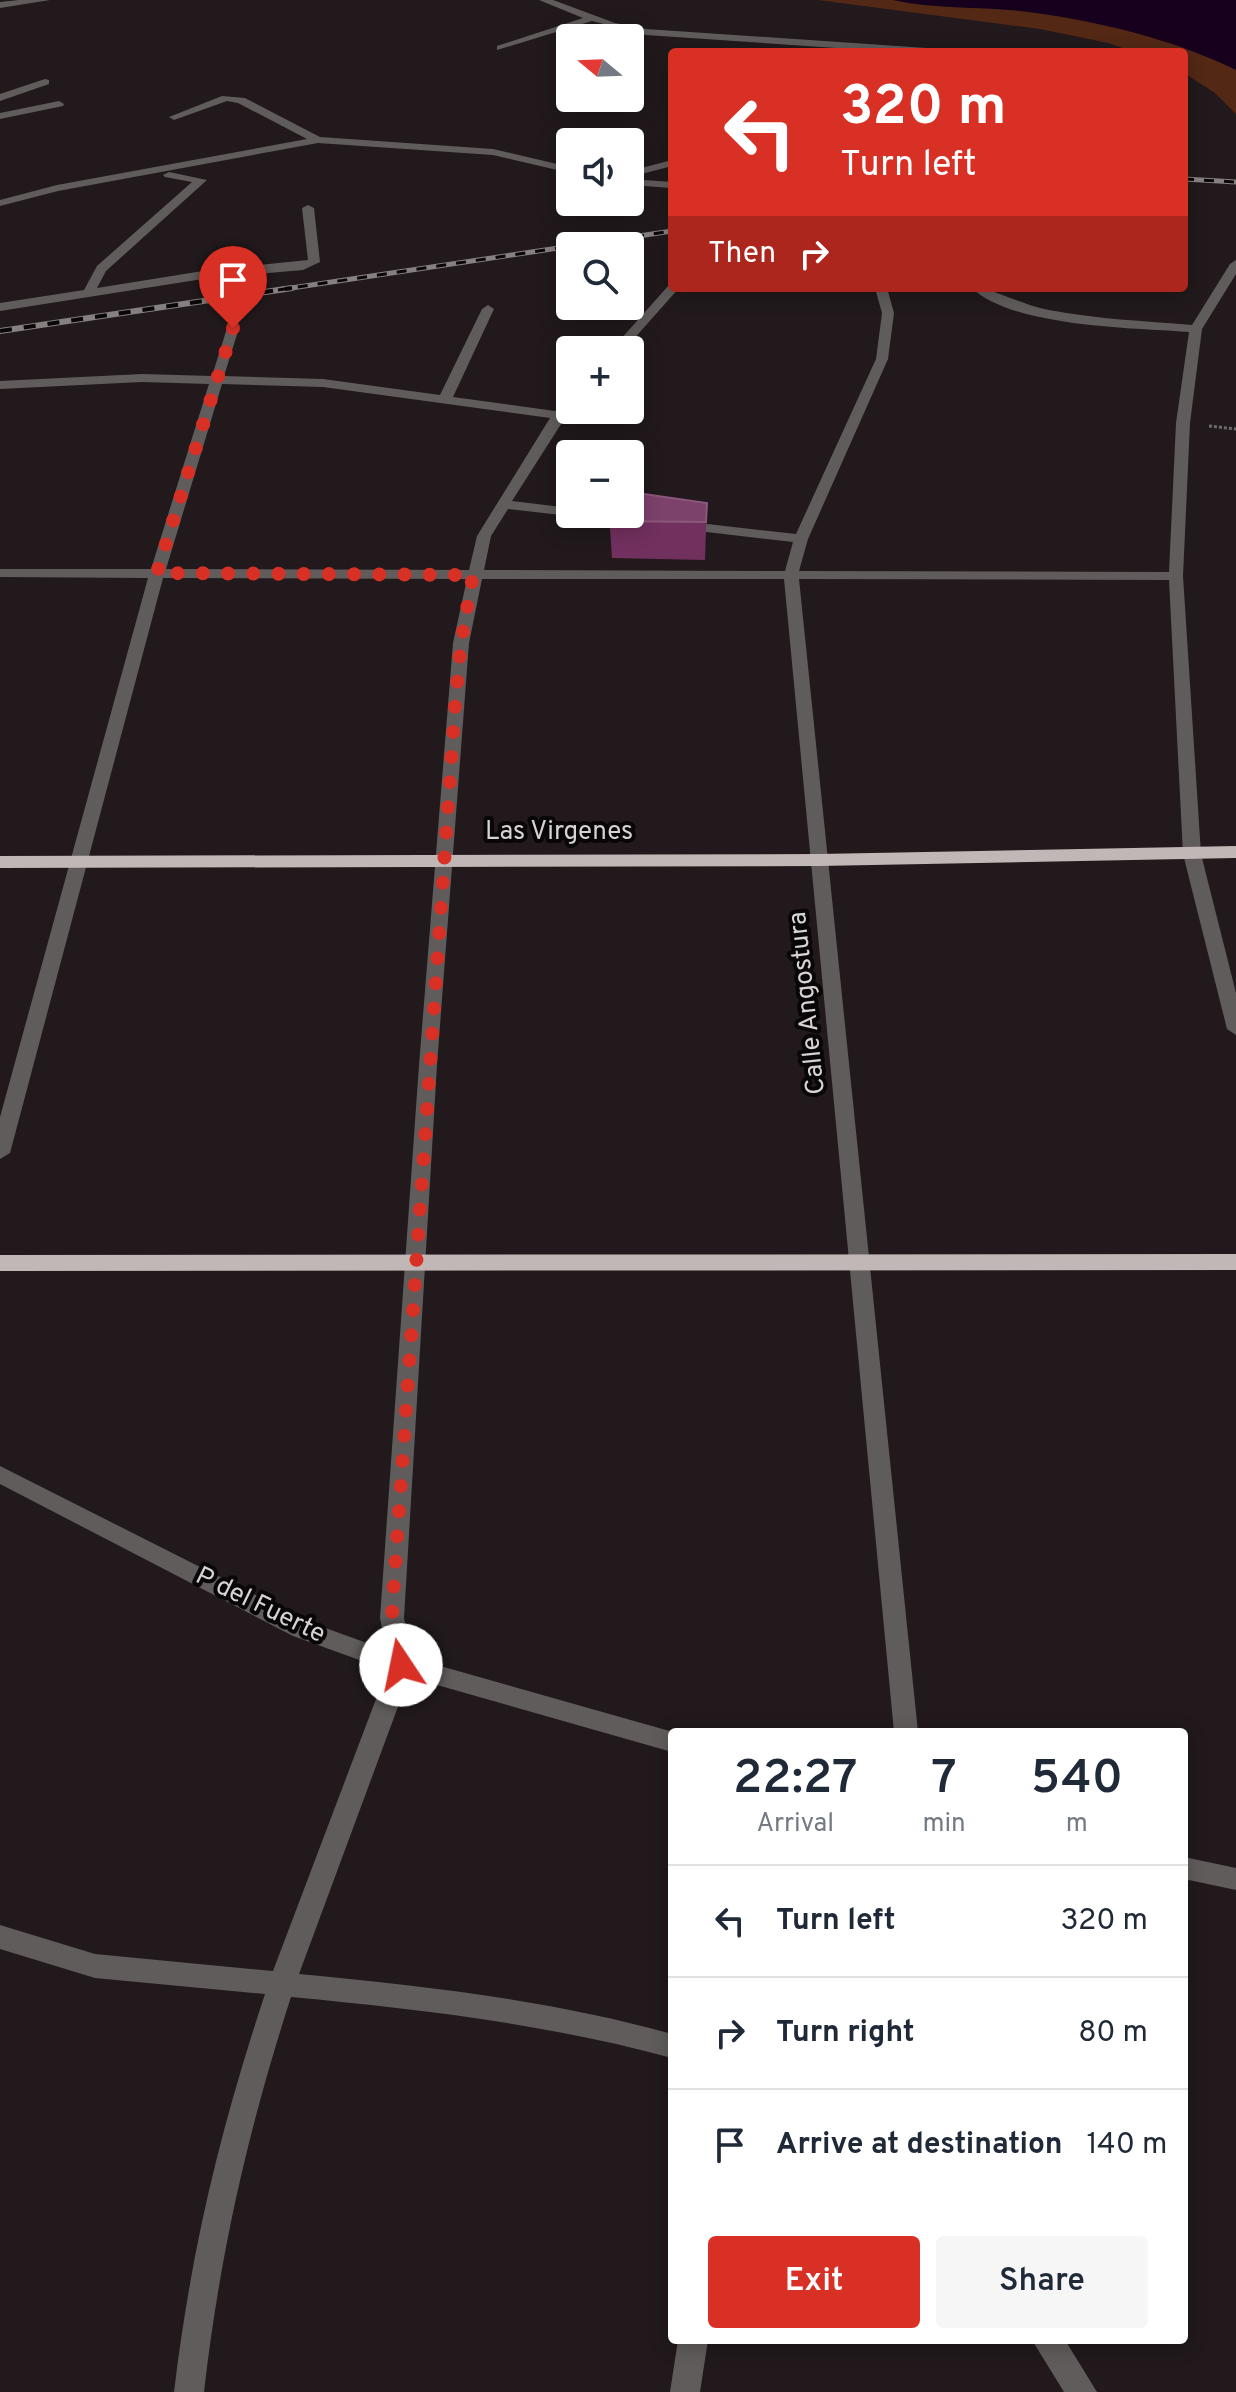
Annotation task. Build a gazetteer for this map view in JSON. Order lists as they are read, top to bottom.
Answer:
{
  "streets": {
    "highway": ["Las Virgenes"],
    "street": ["Calle Angostura", "P del Fuerte"]
  },
  "crossings": [
    ["Las Virgenes", "Calle Angostura"]
  ],
  "north": "left",
  "page": {
    "map_buttons": ["+", "−"],
    "turn": ["320 m", "Turn left"],
    "then": "Then",
    "eta": [
      "22:27",
      "Arrival",
      "7",
      "min",
      "540",
      "m"
    ],
    "list": [
      {
        "name": "Turn left",
        "value": "320 m"
      },
      {
        "name": "Turn right",
        "value": "80 m"
      },
      {
        "name": "Arrive at destination",
        "value": "140 m"
      }
    ],
    "buttons": ["Exit", "Share"]
  }
}
